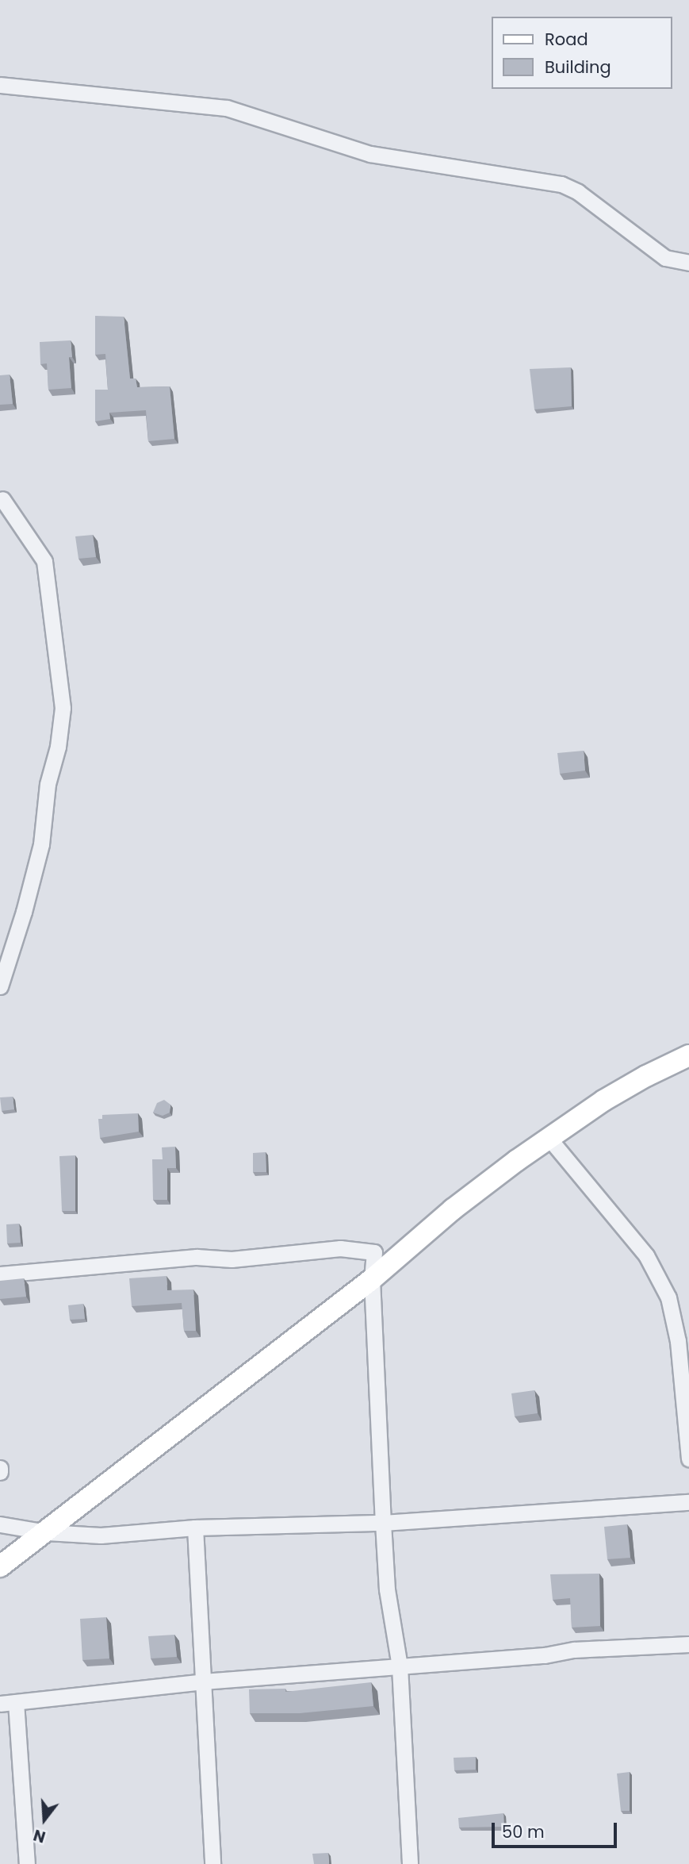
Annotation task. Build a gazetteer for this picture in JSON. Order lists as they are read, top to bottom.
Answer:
{
  "legend": ["Road", "Building"],
  "scale_bar": "50 m",
  "north": "bottom"
}
